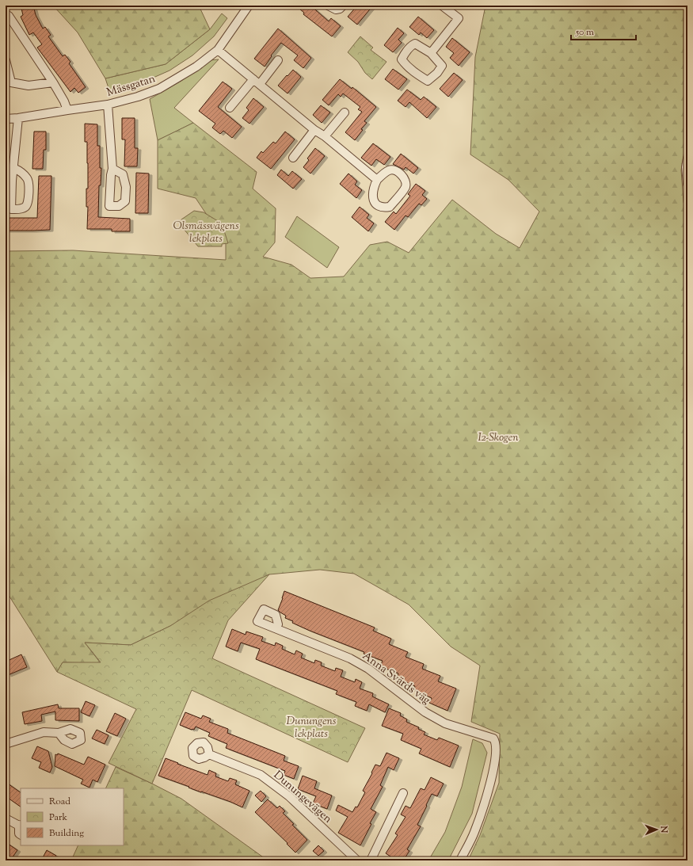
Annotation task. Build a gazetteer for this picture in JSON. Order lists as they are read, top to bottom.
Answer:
{
  "streets": {
    "street": ["Mässgatan", "Anna Svärds väg", "Dunungevägen"]
  },
  "parks": ["Olsmässvägens lekplats", "I2-Skogen", "Dunungens lekplats"],
  "legend": ["Road", "Park", "Building"],
  "scale_bar": "50 m",
  "north": "right"
}
